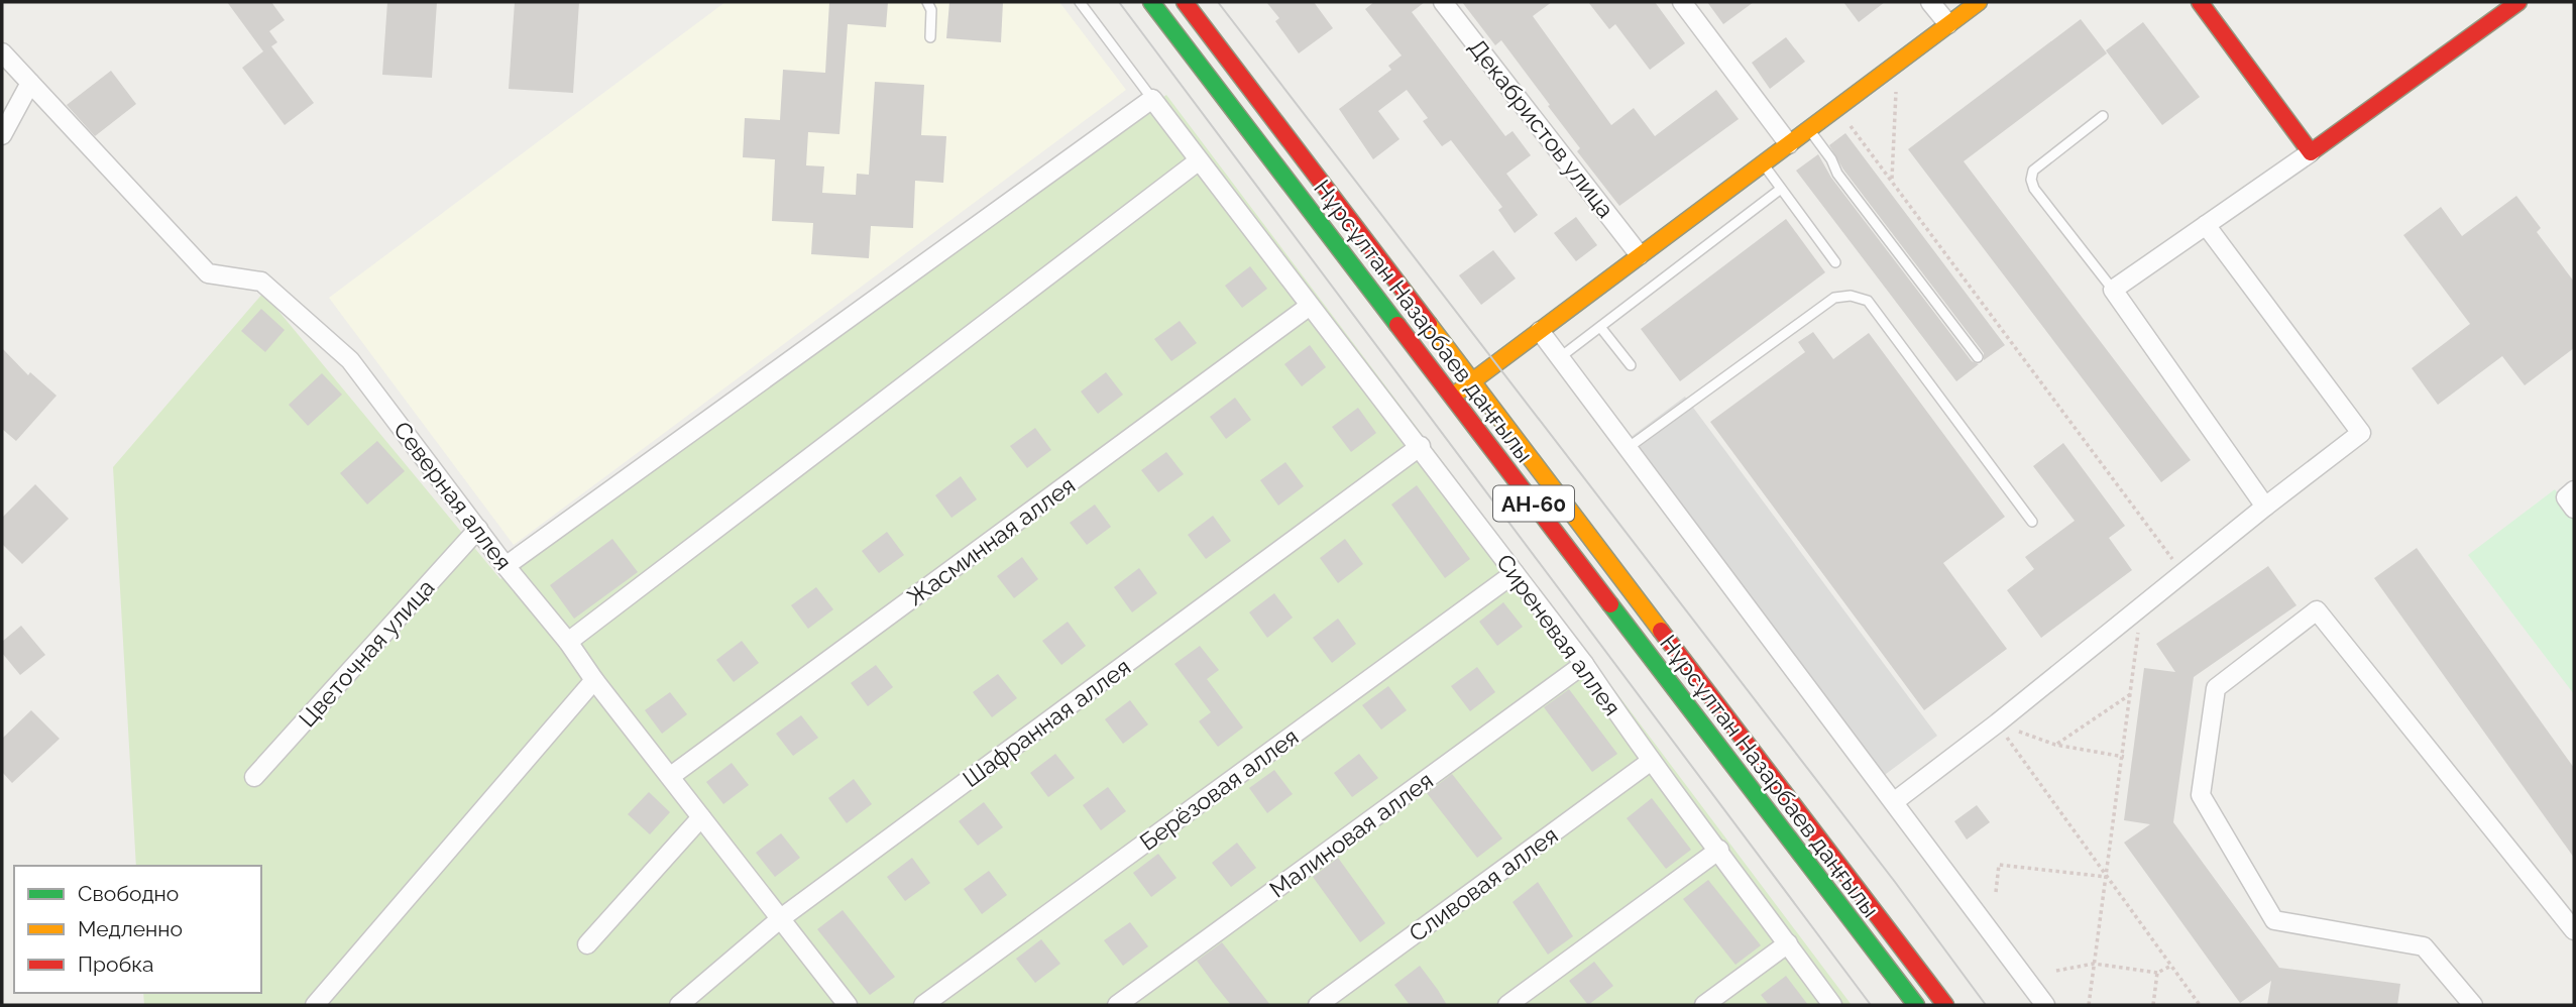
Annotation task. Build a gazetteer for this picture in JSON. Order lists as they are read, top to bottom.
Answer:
{
  "streets": {
    "main road": ["Нұрсұлтан Назарбаев даңғылы", "АН-60"],
    "street": [
      "Декабристов улица",
      "Северная аллея",
      "Жасминная аллея",
      "Сиреневая аллея",
      "Цветочная улица",
      "Шафранная аллея",
      "Берёзовая аллея",
      "Малиновая аллея",
      "Сливовая аллея"
    ]
  },
  "crossings": [
    ["Северная аллея", "Жасминная аллея"],
    ["Северная аллея", "Цветочная улица"],
    ["Северная аллея", "Шафранная аллея"],
    ["Жасминная аллея", "Сиреневая аллея"],
    ["Сиреневая аллея", "Шафранная аллея"],
    ["Сиреневая аллея", "Берёзовая аллея"],
    ["Сиреневая аллея", "Малиновая аллея"],
    ["Сиреневая аллея", "Сливовая аллея"]
  ],
  "legend": ["Свободно", "Медленно", "Пробка"]
}
